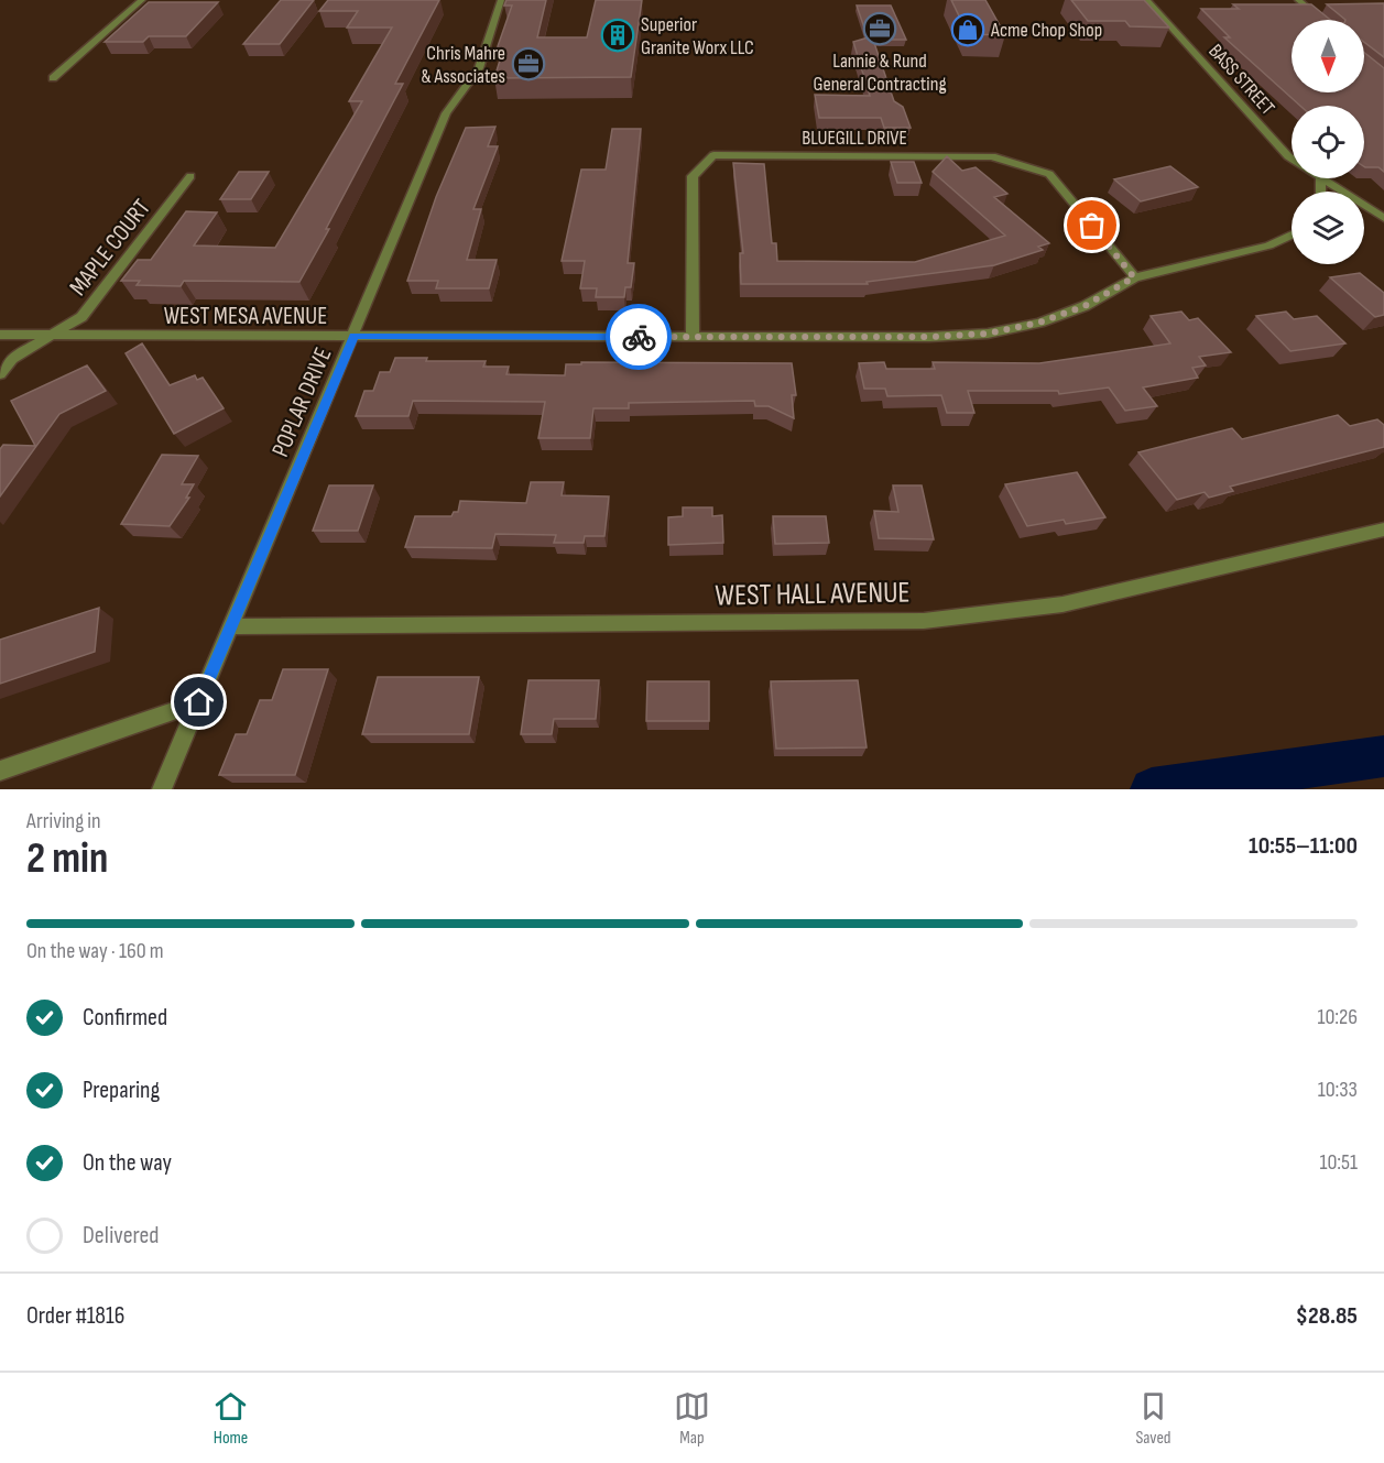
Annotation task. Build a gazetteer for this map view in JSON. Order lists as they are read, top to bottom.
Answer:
{
  "streets": {
    "street": [
      "BASS STREET",
      "BLUEGILL DRIVE",
      "MAPLE COURT",
      "WEST MESA AVENUE",
      "POPLAR DRIVE",
      "WEST HALL AVENUE"
    ]
  },
  "crossings": [
    ["BLUEGILL DRIVE", "WEST MESA AVENUE"],
    ["MAPLE COURT", "WEST MESA AVENUE"],
    ["WEST MESA AVENUE", "POPLAR DRIVE"],
    ["POPLAR DRIVE", "WEST HALL AVENUE"]
  ],
  "places": {
    "office": ["Lannie & Rund General Contracting", "Chris Mahre & Associates"],
    "shop": ["Acme Chop Shop"],
    "building": ["Superior Granite Worx LLC"]
  },
  "north": "bottom",
  "page": {
    "heading": ["2 min", "Arriving in", "10:55–11:00"],
    "panel": ["Order #1816", "$28.85"],
    "bar": "On the way · 160 m",
    "list": [
      ["Confirmed", "10:26"],
      ["Preparing", "10:33"],
      ["On the way", "10:51"],
      "Delivered"
    ],
    "tabs": ["Home", "Map", "Saved"]
  }
}
